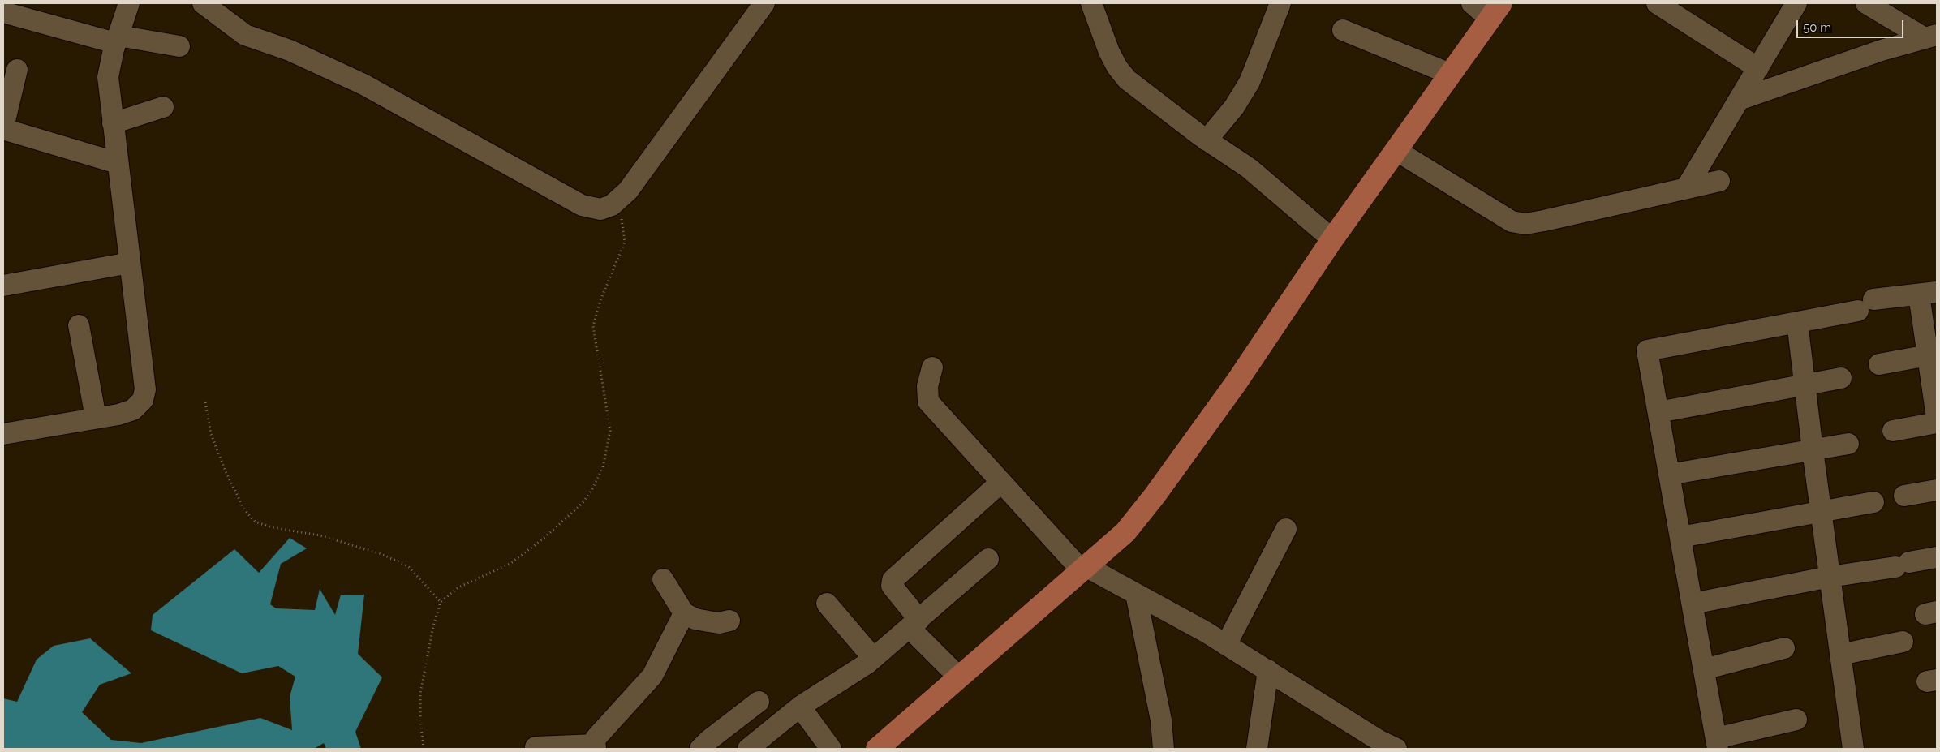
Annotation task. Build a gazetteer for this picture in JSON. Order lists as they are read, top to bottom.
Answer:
{
  "scale_bar": "50 m"
}
